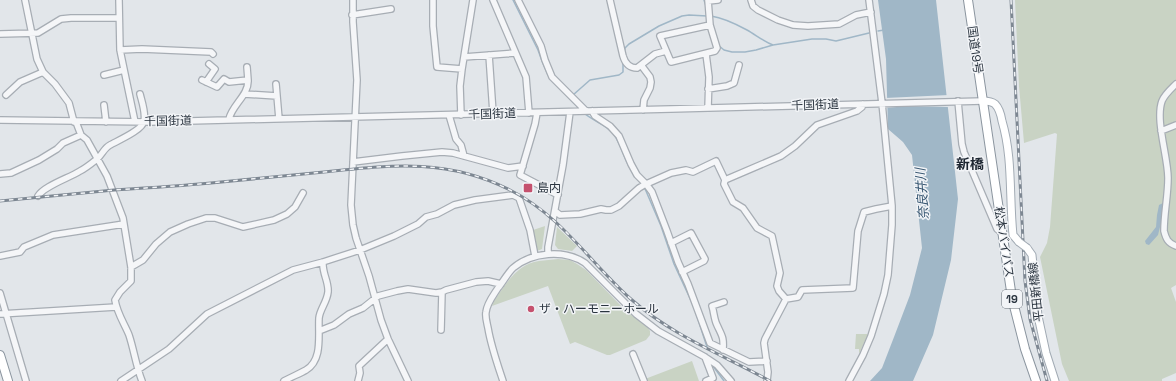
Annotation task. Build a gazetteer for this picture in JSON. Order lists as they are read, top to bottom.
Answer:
{
  "streets": {
    "highway": ["国道19号", "松本バイパス", "19"],
    "main road": ["平田新橋線"],
    "street": ["千国街道"]
  },
  "crossings": [
    ["国道19号", "千国街道"],
    ["国道19号", "松本バイパス"],
    ["国道19号", "平田新橋線"],
    ["千国街道", "松本バイパス"],
    ["千国街道", "平田新橋線"],
    ["松本バイパス", "平田新橋線"]
  ],
  "districts": ["新橋"],
  "water": ["奈良井川"],
  "places": {
    "transit": ["島内"],
    "other": ["ザ・ハーモニーホール"]
  }
}
